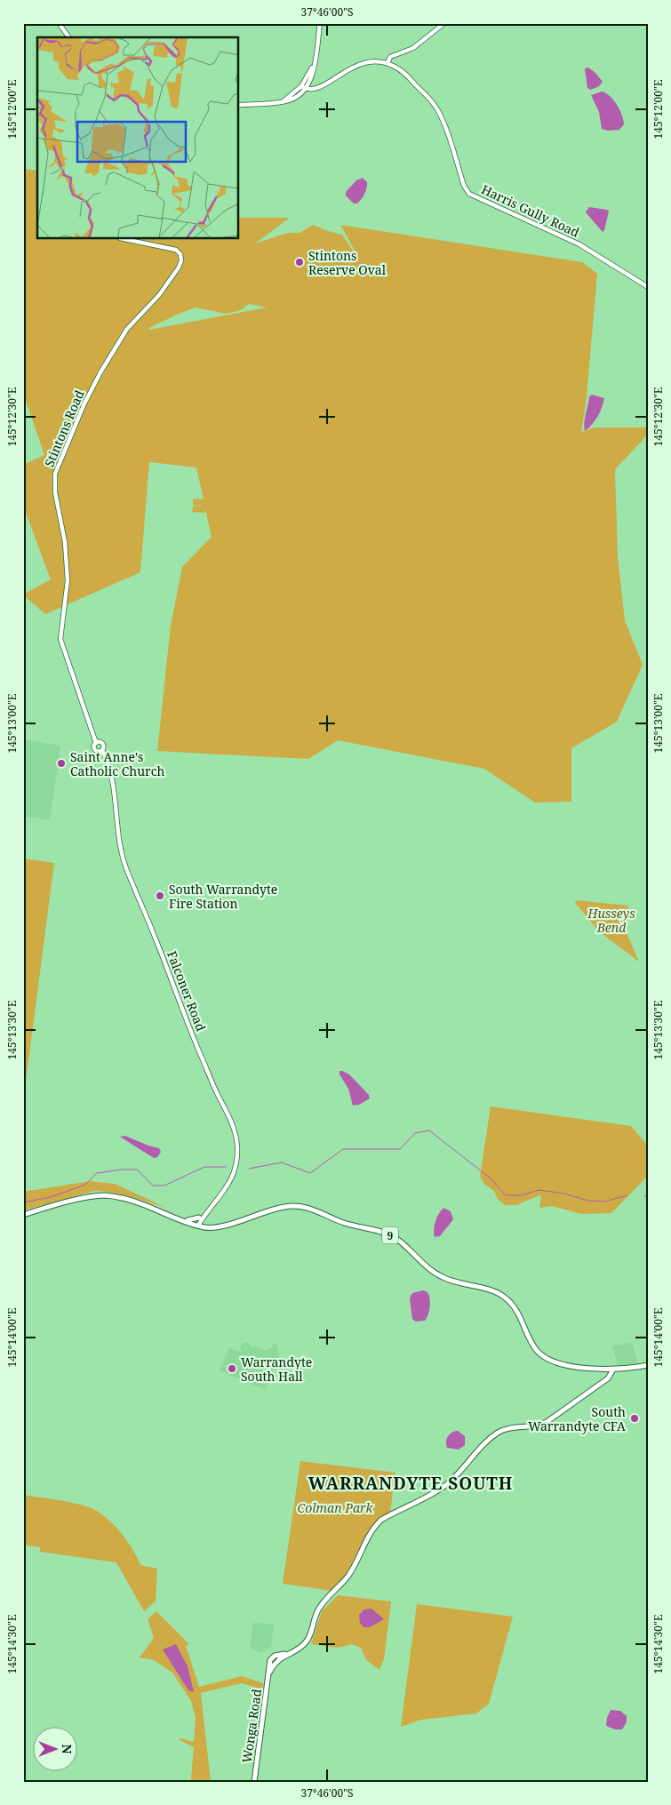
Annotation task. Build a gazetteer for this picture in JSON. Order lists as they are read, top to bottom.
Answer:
{
  "streets": {
    "main road": [
      "Harris Gully Road",
      "Stintons Road",
      "Falconer Road",
      "9",
      "Wonga Road"
    ]
  },
  "crossings": [
    ["Falconer Road", "9"]
  ],
  "districts": ["WARRANDYTE SOUTH"],
  "parks": ["Husseys Bend", "Colman Park"],
  "places": [
    "Stintons Reserve Oval",
    "Saint Anne's Catholic Church",
    "South Warrandyte Fire Station",
    "Warrandyte South Hall",
    "South Warrandyte CFA"
  ],
  "north": "right",
  "coordinates": [
    "37°46'00\"S",
    "145°12'00\"E",
    "145°12'30\"E",
    "145°13'00\"E",
    "145°13'30\"E",
    "145°14'00\"E",
    "145°14'30\"E"
  ]
}
